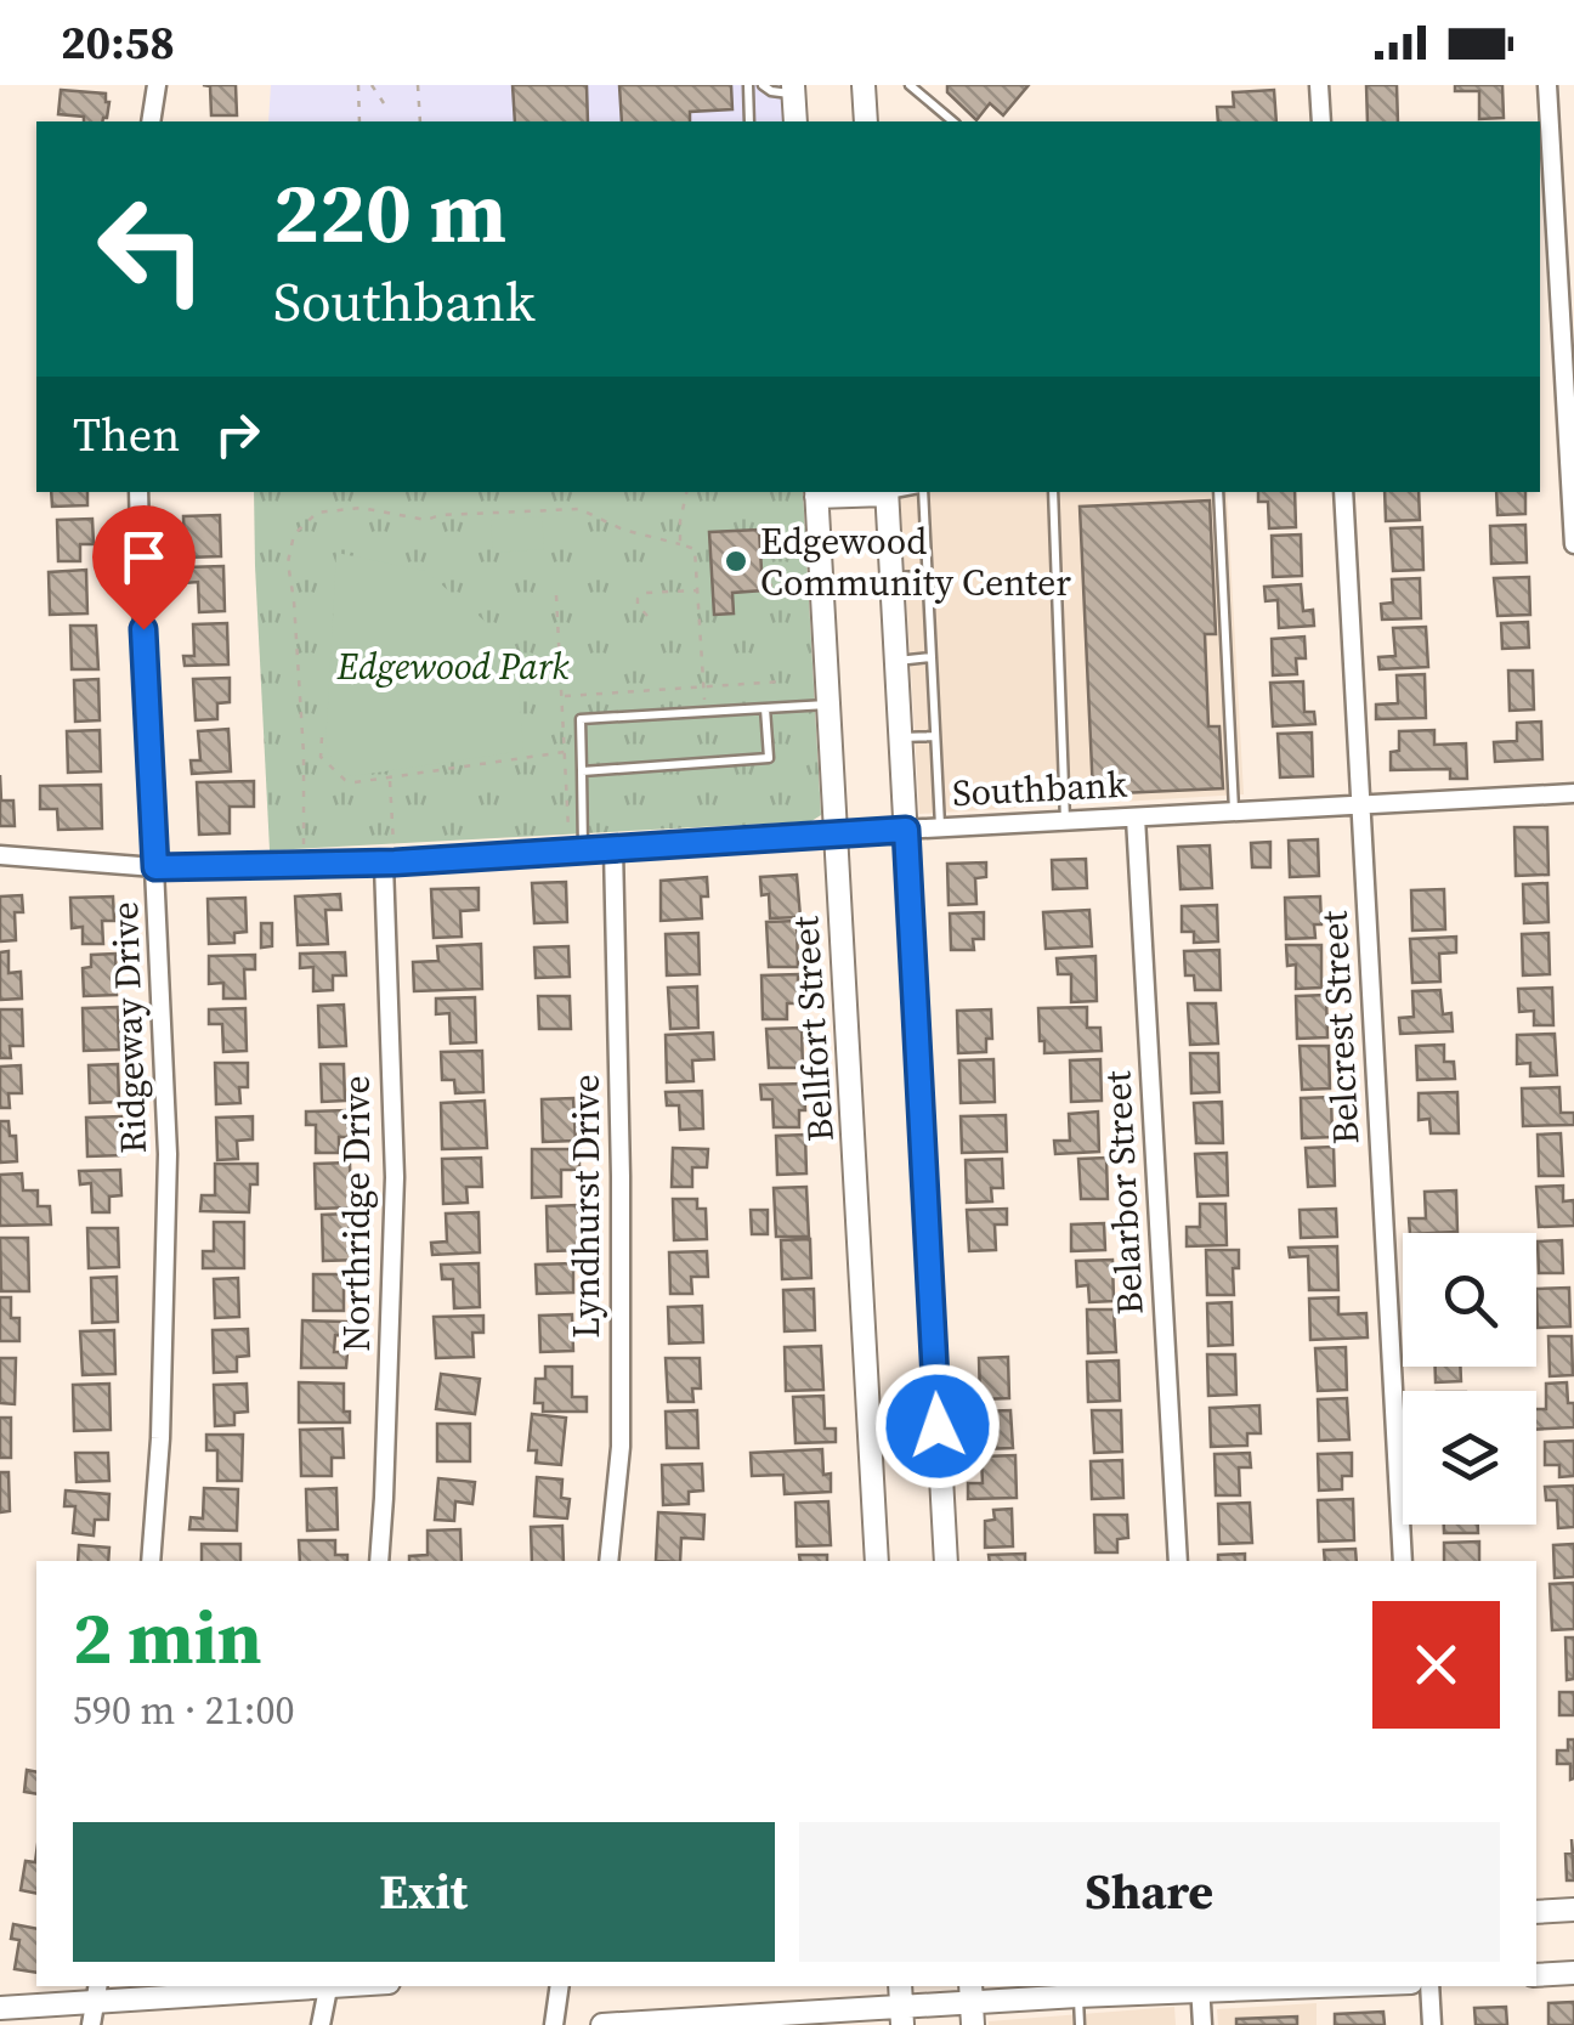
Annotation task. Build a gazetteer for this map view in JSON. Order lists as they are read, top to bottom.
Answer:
{
  "streets": {
    "main road": ["Bellfort Street"],
    "street": [
      "Southbank",
      "Ridgeway Drive",
      "Belcrest Street",
      "Belarbor Street",
      "Lyndhurst Drive",
      "Northridge Drive"
    ]
  },
  "crossings": [
    ["Southbank", "Ridgeway Drive"],
    ["Southbank", "Belcrest Street"],
    ["Southbank", "Bellfort Street"],
    ["Southbank", "Belarbor Street"],
    ["Southbank", "Lyndhurst Drive"],
    ["Southbank", "Northridge Drive"]
  ],
  "parks": ["Edgewood Park"],
  "places": ["Edgewood Community Center"],
  "page": {
    "status": "20:58",
    "turn": ["220 m", "Southbank"],
    "then": "Then",
    "heading": ["2 min", "590 m · 21:00"],
    "buttons": ["Exit", "Share"]
  }
}
